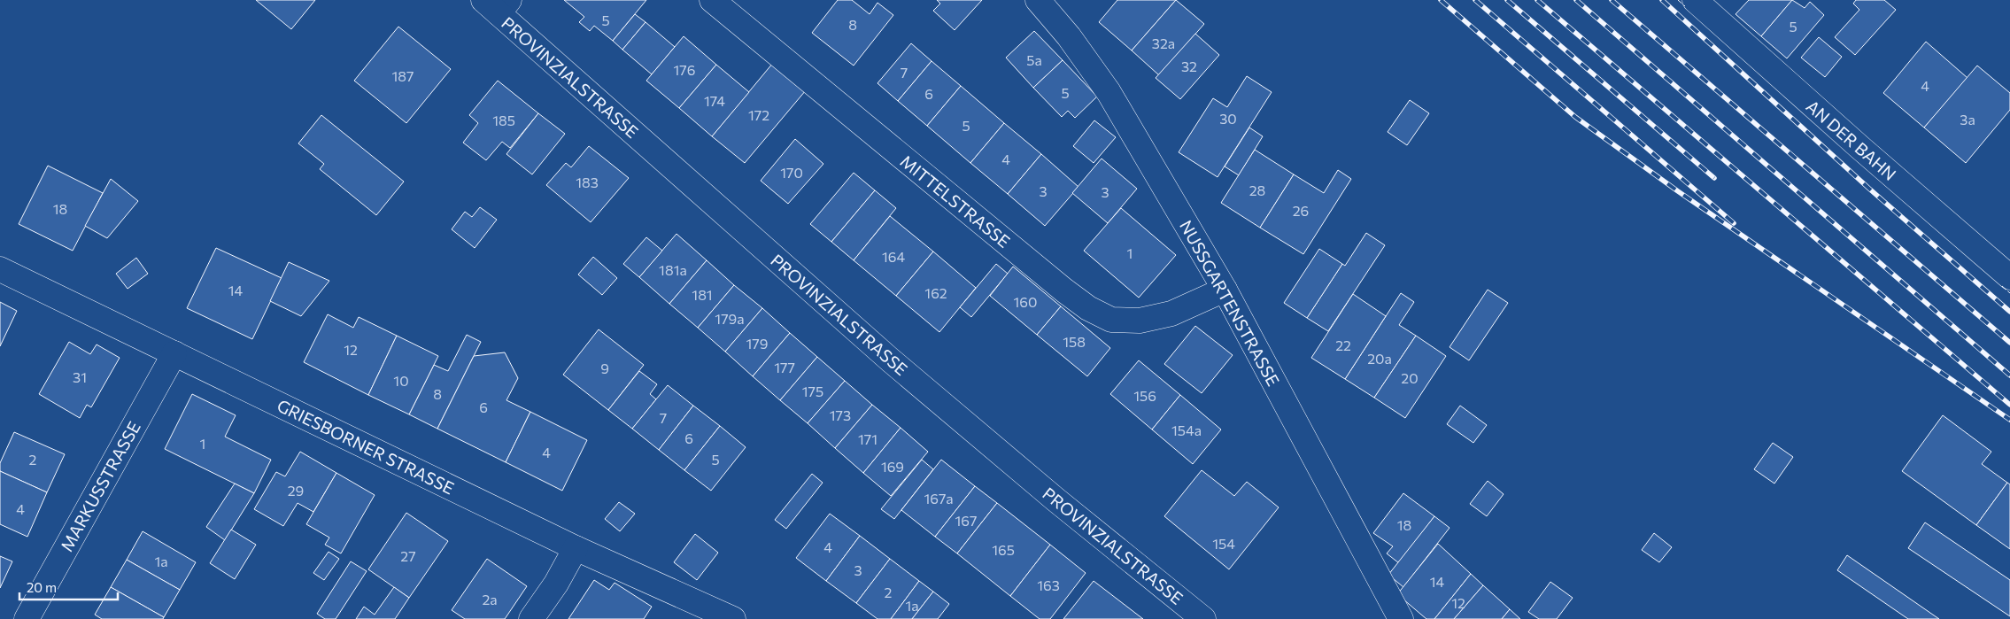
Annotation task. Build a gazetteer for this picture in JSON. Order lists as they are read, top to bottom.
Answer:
{
  "streets": {
    "street": [
      "PROVINZIALSTRASSE",
      "AN DER BAHN",
      "MITTELSTRASSE",
      "NUSSGARTENSTRASSE",
      "GRIESBORNER STRASSE",
      "MARKUSSTRASSE"
    ]
  },
  "crossings": [
    ["MITTELSTRASSE", "NUSSGARTENSTRASSE"],
    ["GRIESBORNER STRASSE", "MARKUSSTRASSE"]
  ],
  "house_numbers": [
    "5",
    "8",
    "5",
    "32a",
    "5a",
    "32",
    "176",
    "7",
    "187",
    "4",
    "5",
    "6",
    "174",
    "172",
    "30",
    "3a",
    "185",
    "5",
    "4",
    "170",
    "183",
    "28",
    "3",
    "3",
    "18",
    "26",
    "1",
    "164",
    "181a",
    "14",
    "162",
    "181",
    "160",
    "179a",
    "158",
    "179",
    "22",
    "12",
    "20a",
    "177",
    "9",
    "31",
    "20",
    "10",
    "175",
    "8",
    "156",
    "6",
    "173",
    "7",
    "154a",
    "6",
    "171",
    "1",
    "4",
    "2",
    "5",
    "169",
    "29",
    "167a",
    "4",
    "167",
    "18",
    "154",
    "4",
    "165",
    "27",
    "1a",
    "3",
    "14",
    "163",
    "2",
    "2a",
    "12",
    "1a"
  ],
  "scale_bar": "20 m"
}
